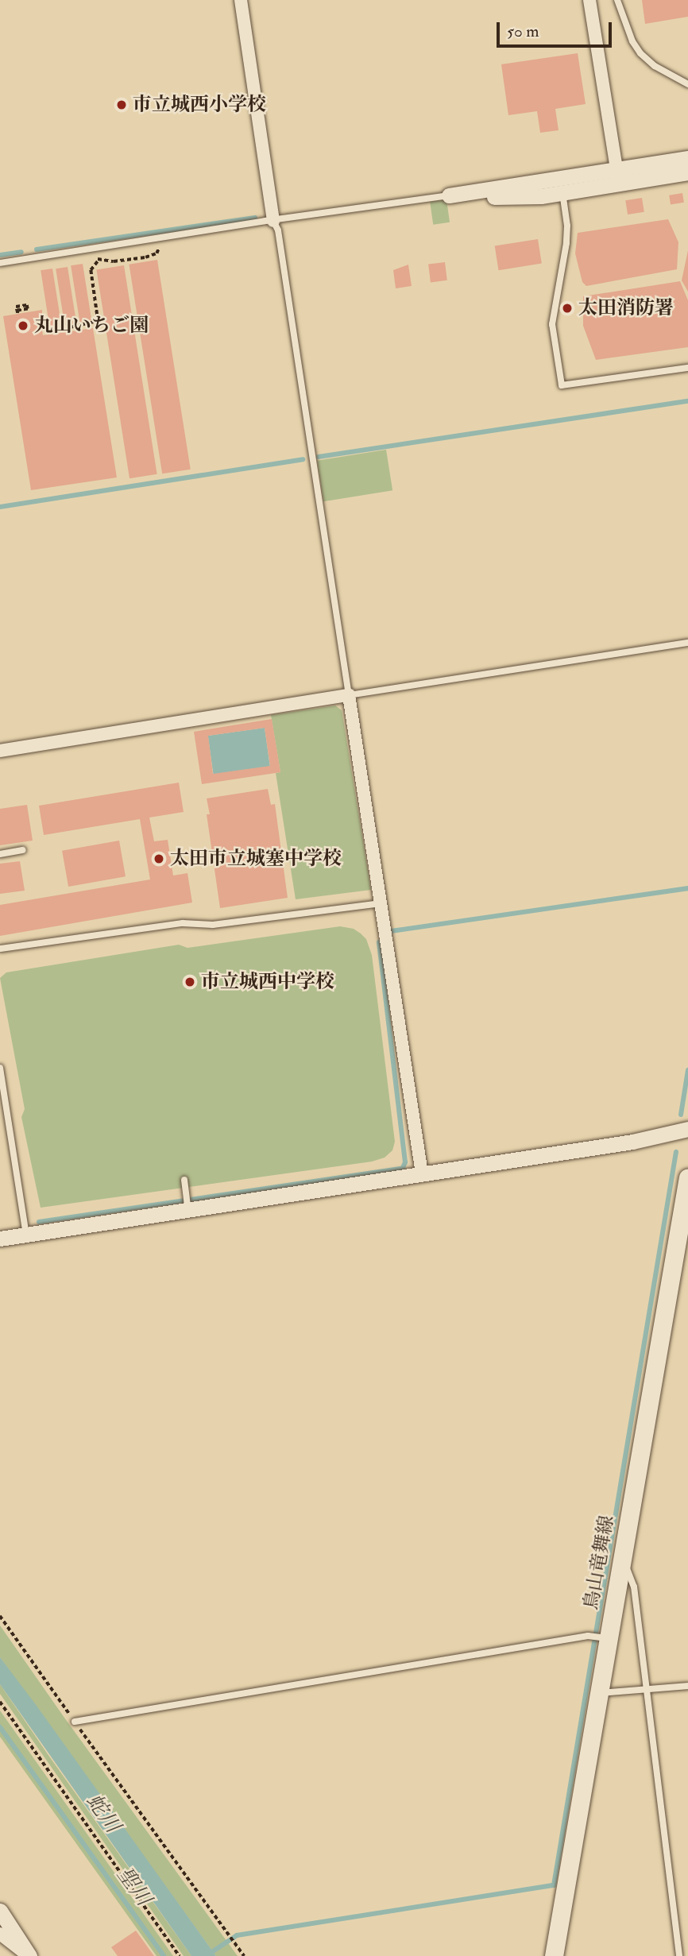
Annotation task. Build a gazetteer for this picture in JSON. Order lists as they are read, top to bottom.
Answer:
{
  "streets": {
    "main road": ["鳥山竜舞線"]
  },
  "water": ["蛇川", "聖川"],
  "places": [
    "市立城西小学校",
    "太田消防署",
    "丸山いちご園",
    "太田市立城塞中学校",
    "市立城西中学校"
  ],
  "scale_bar": "50 m"
}
